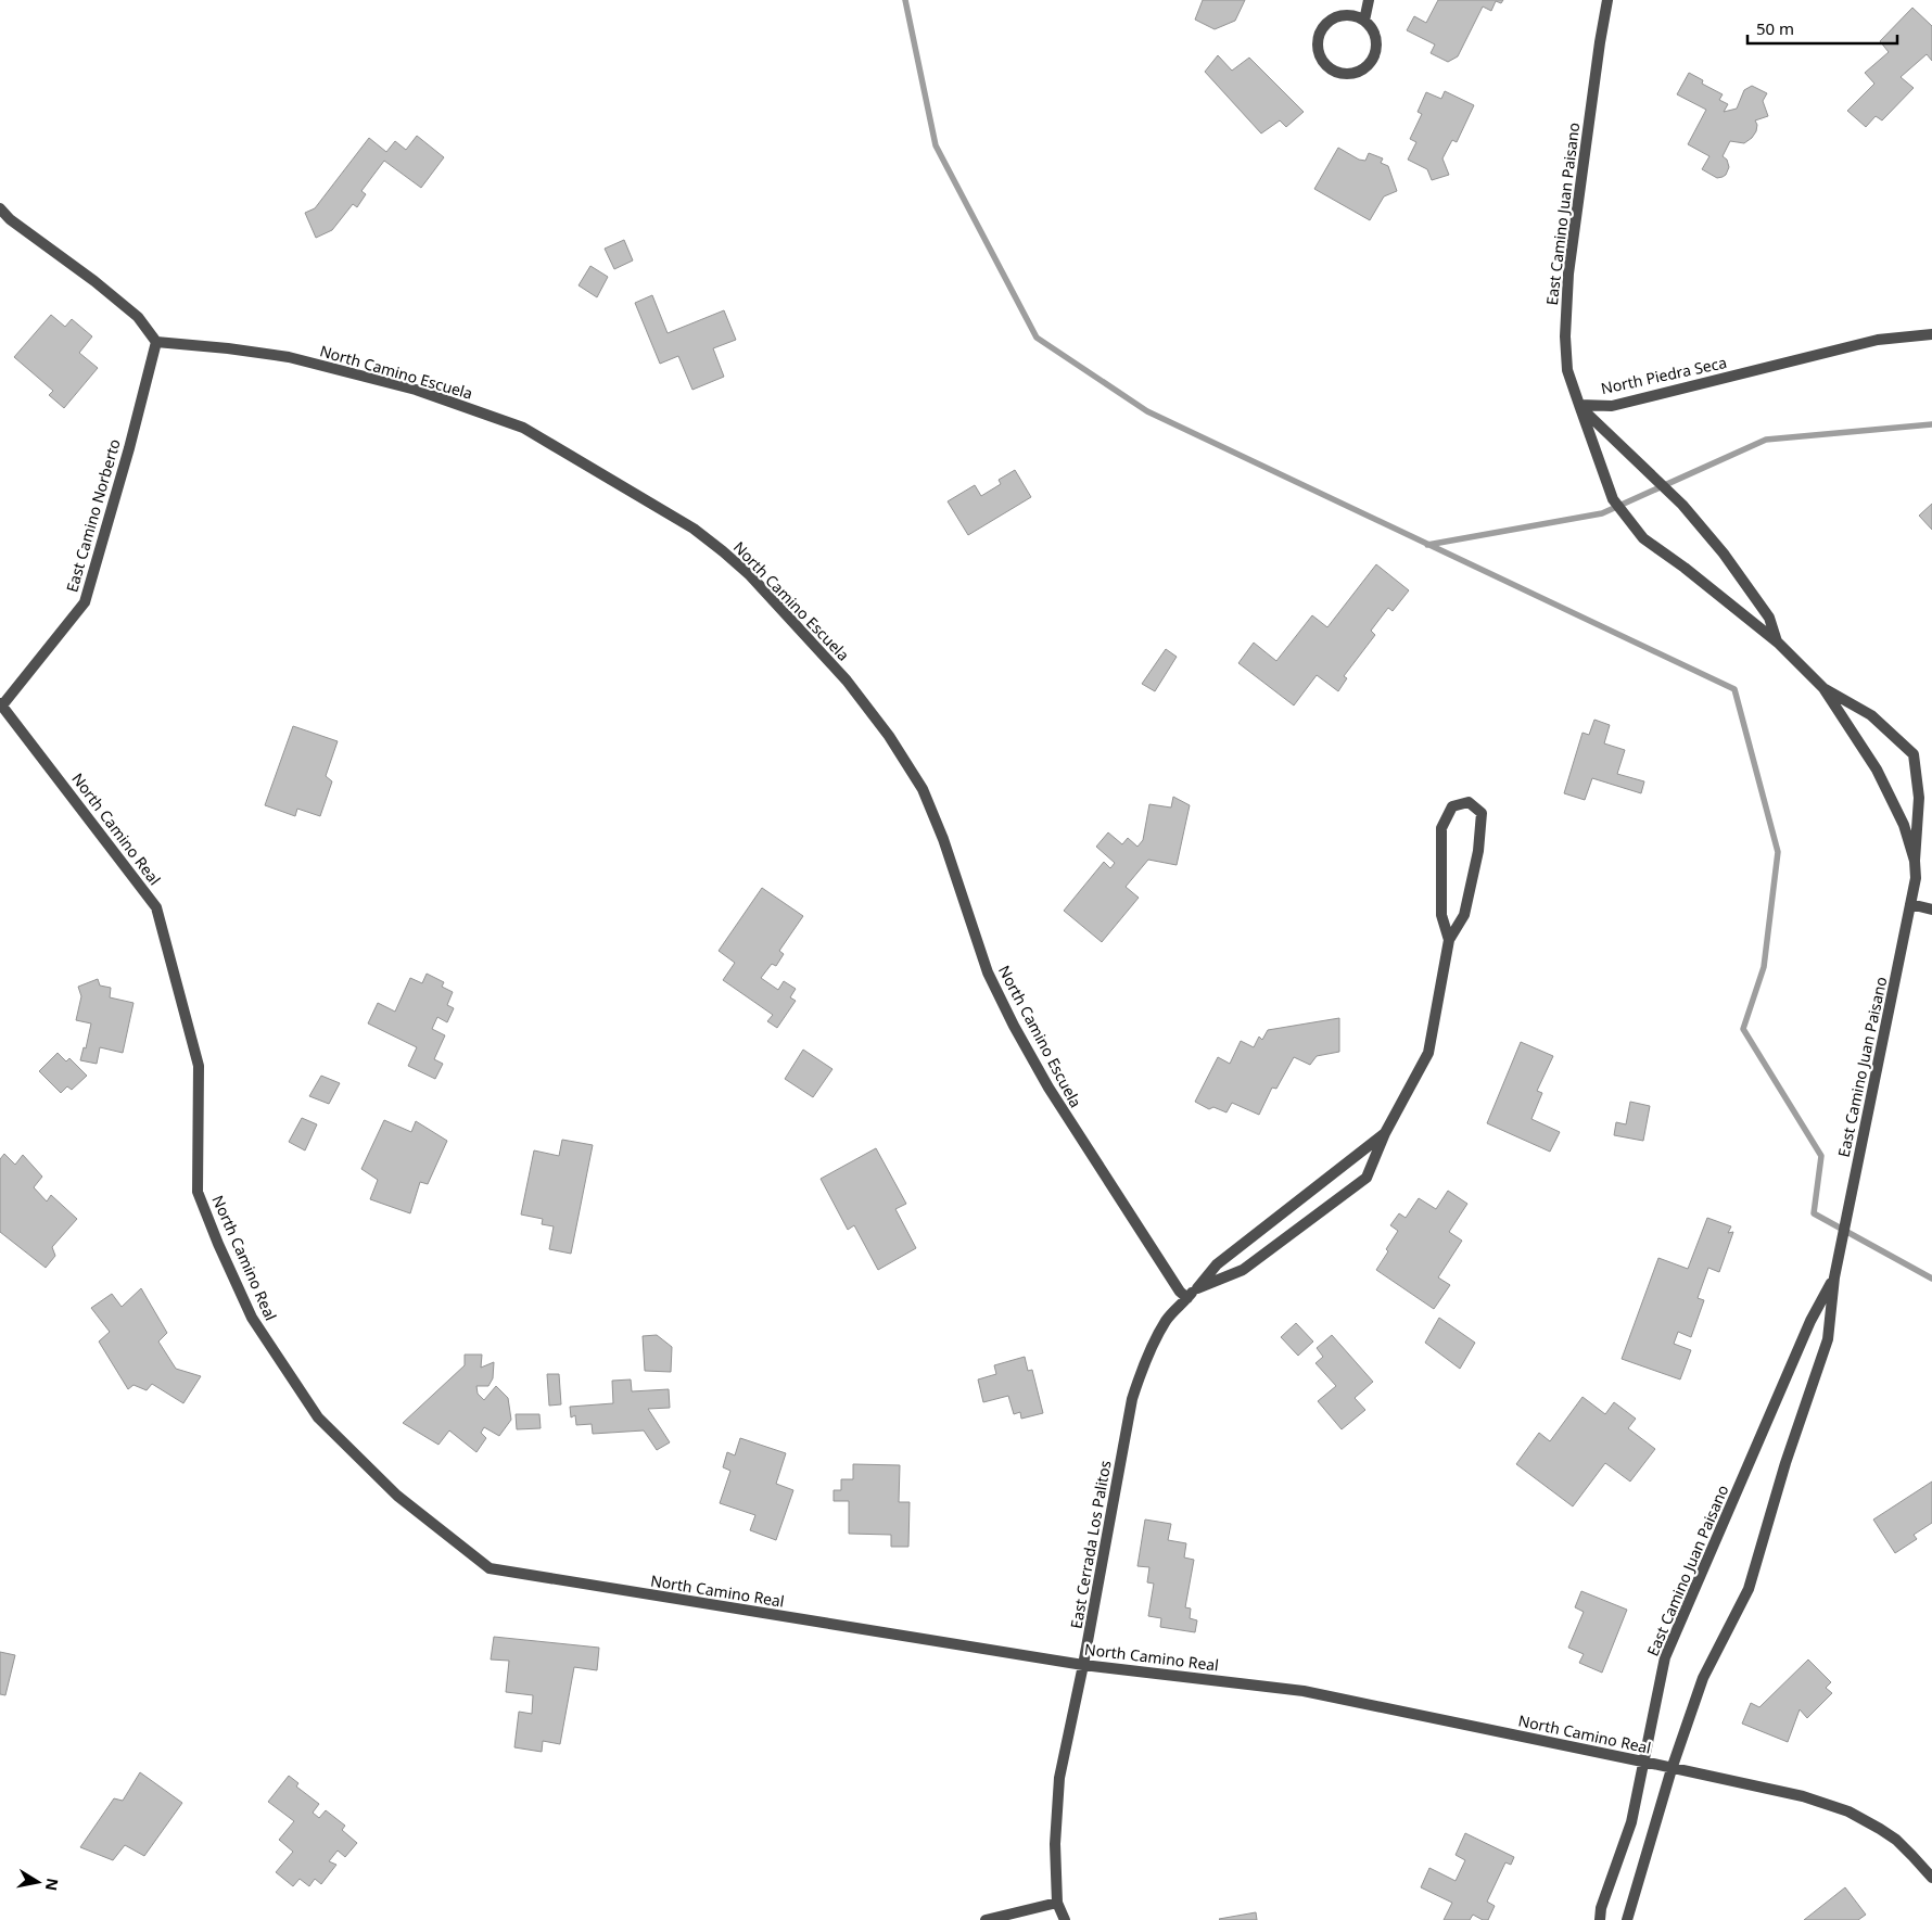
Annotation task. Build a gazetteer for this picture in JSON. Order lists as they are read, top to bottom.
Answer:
{
  "streets": {
    "street": [
      "East Camino Juan Paisano",
      "North Camino Escuela",
      "North Piedra Seca",
      "East Camino Norberto",
      "North Camino Real",
      "East Cerrada Los Palitos"
    ]
  },
  "crossings": [
    ["East Camino Juan Paisano", "North Piedra Seca"],
    ["East Camino Juan Paisano", "North Camino Real"],
    ["North Camino Escuela", "East Camino Norberto"],
    ["North Camino Escuela", "East Cerrada Los Palitos"],
    ["East Camino Norberto", "North Camino Real"],
    ["North Camino Real", "East Cerrada Los Palitos"]
  ],
  "scale_bar": "50 m",
  "north": "right"
}
